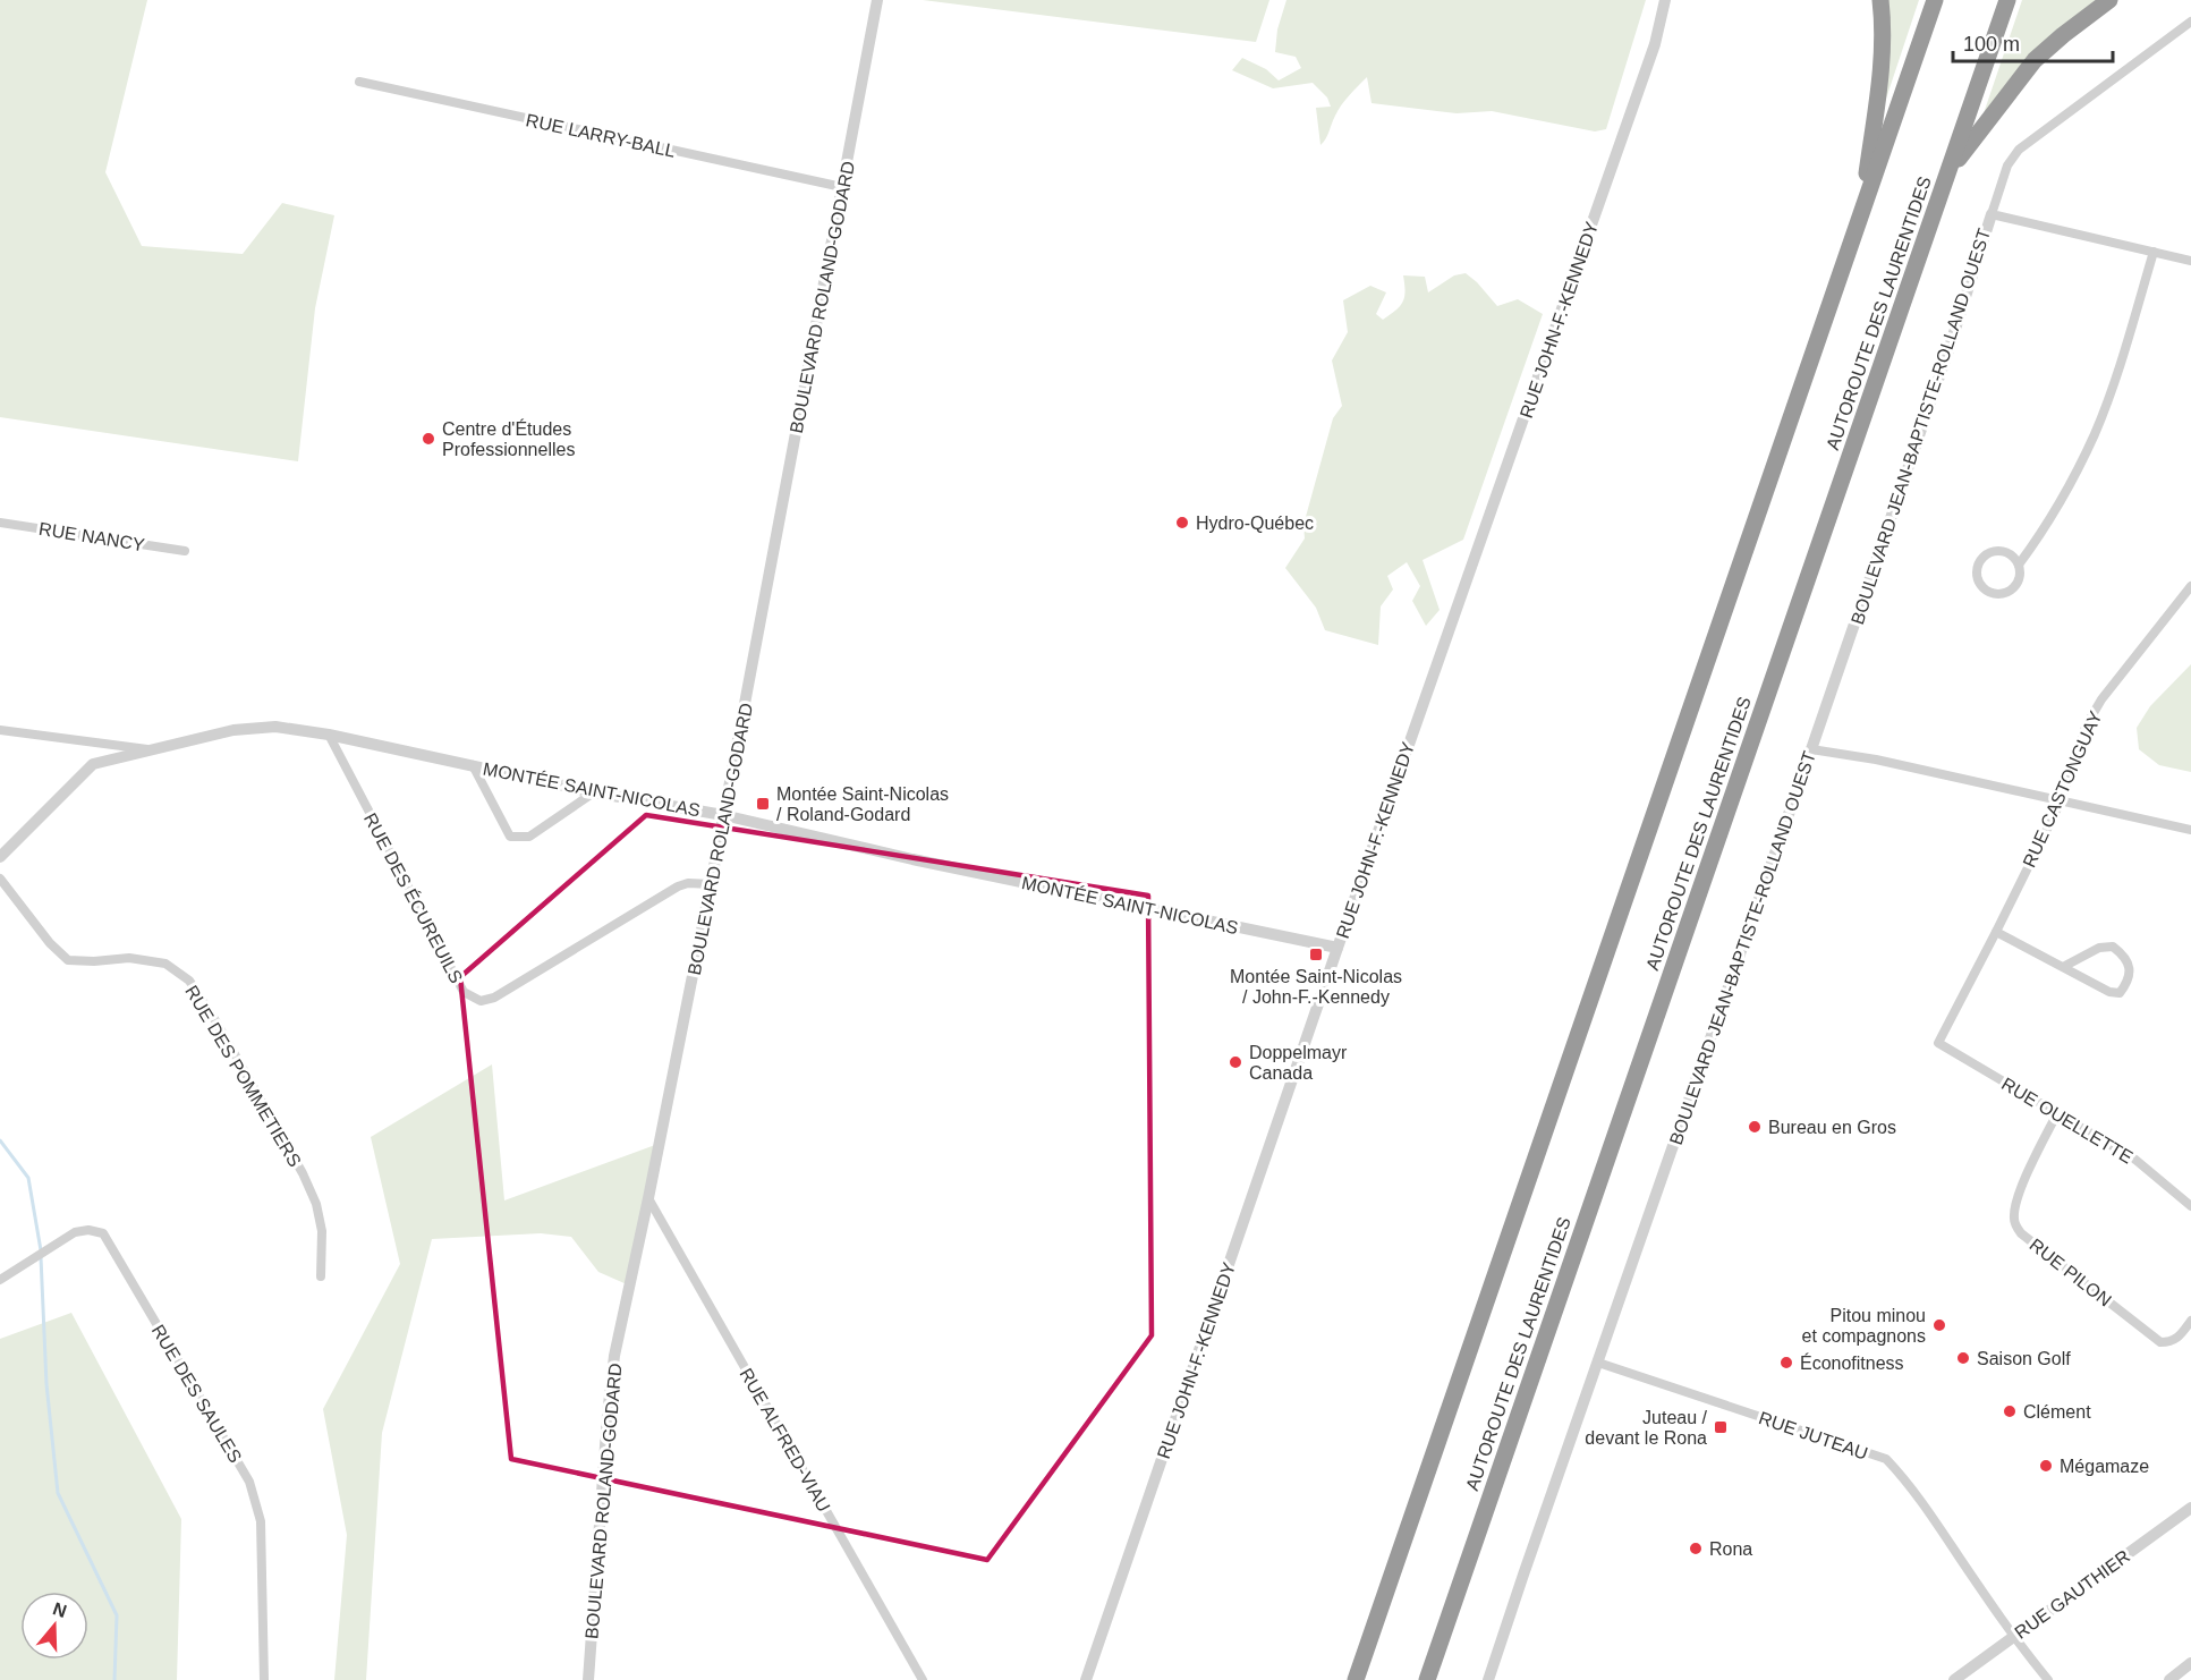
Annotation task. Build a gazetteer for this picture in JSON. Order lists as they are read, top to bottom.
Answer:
{
  "streets": {
    "highway": ["AUTOROUTE DES LAURENTIDES"],
    "street": [
      "RUE LARRY-BALL",
      "BOULEVARD ROLAND-GODARD",
      "RUE JOHN-F.-KENNEDY",
      "BOULEVARD JEAN-BAPTISTE-ROLLAND OUEST",
      "RUE NANCY",
      "MONTÉE SAINT-NICOLAS",
      "RUE CASTONGUAY",
      "RUE DES ÉCUREUILS",
      "RUE DES POMMETIERS",
      "RUE OUELLETTE",
      "RUE PILON",
      "RUE DES SAULES",
      "RUE JUTEAU",
      "RUE ALFRED-VIAU",
      "RUE GAUTHIER"
    ]
  },
  "crossings": [
    ["RUE LARRY-BALL", "BOULEVARD ROLAND-GODARD"],
    ["BOULEVARD ROLAND-GODARD", "MONTÉE SAINT-NICOLAS"],
    ["BOULEVARD ROLAND-GODARD", "RUE DES ÉCUREUILS"],
    ["BOULEVARD ROLAND-GODARD", "RUE ALFRED-VIAU"],
    ["RUE JOHN-F.-KENNEDY", "MONTÉE SAINT-NICOLAS"],
    ["BOULEVARD JEAN-BAPTISTE-ROLLAND OUEST", "RUE JUTEAU"],
    ["MONTÉE SAINT-NICOLAS", "RUE DES ÉCUREUILS"],
    ["RUE CASTONGUAY", "RUE OUELLETTE"],
    ["RUE OUELLETTE", "RUE PILON"],
    ["RUE JUTEAU", "RUE GAUTHIER"]
  ],
  "places": {
    "other": [
      "Centre d'Études Professionnelles",
      "Hydro-Québec",
      "Doppelmayr Canada",
      "Bureau en Gros",
      "Pitou minou et compagnons",
      "Saison Golf",
      "Éconofitness",
      "Clément",
      "Mégamaze",
      "Rona"
    ],
    "transit": ["Montée Saint-Nicolas / Roland-Godard", "Montée Saint-Nicolas / John-F.-Kennedy", "Juteau / devant le Rona"]
  },
  "scale_bar": "100 m",
  "north": "top"
}
